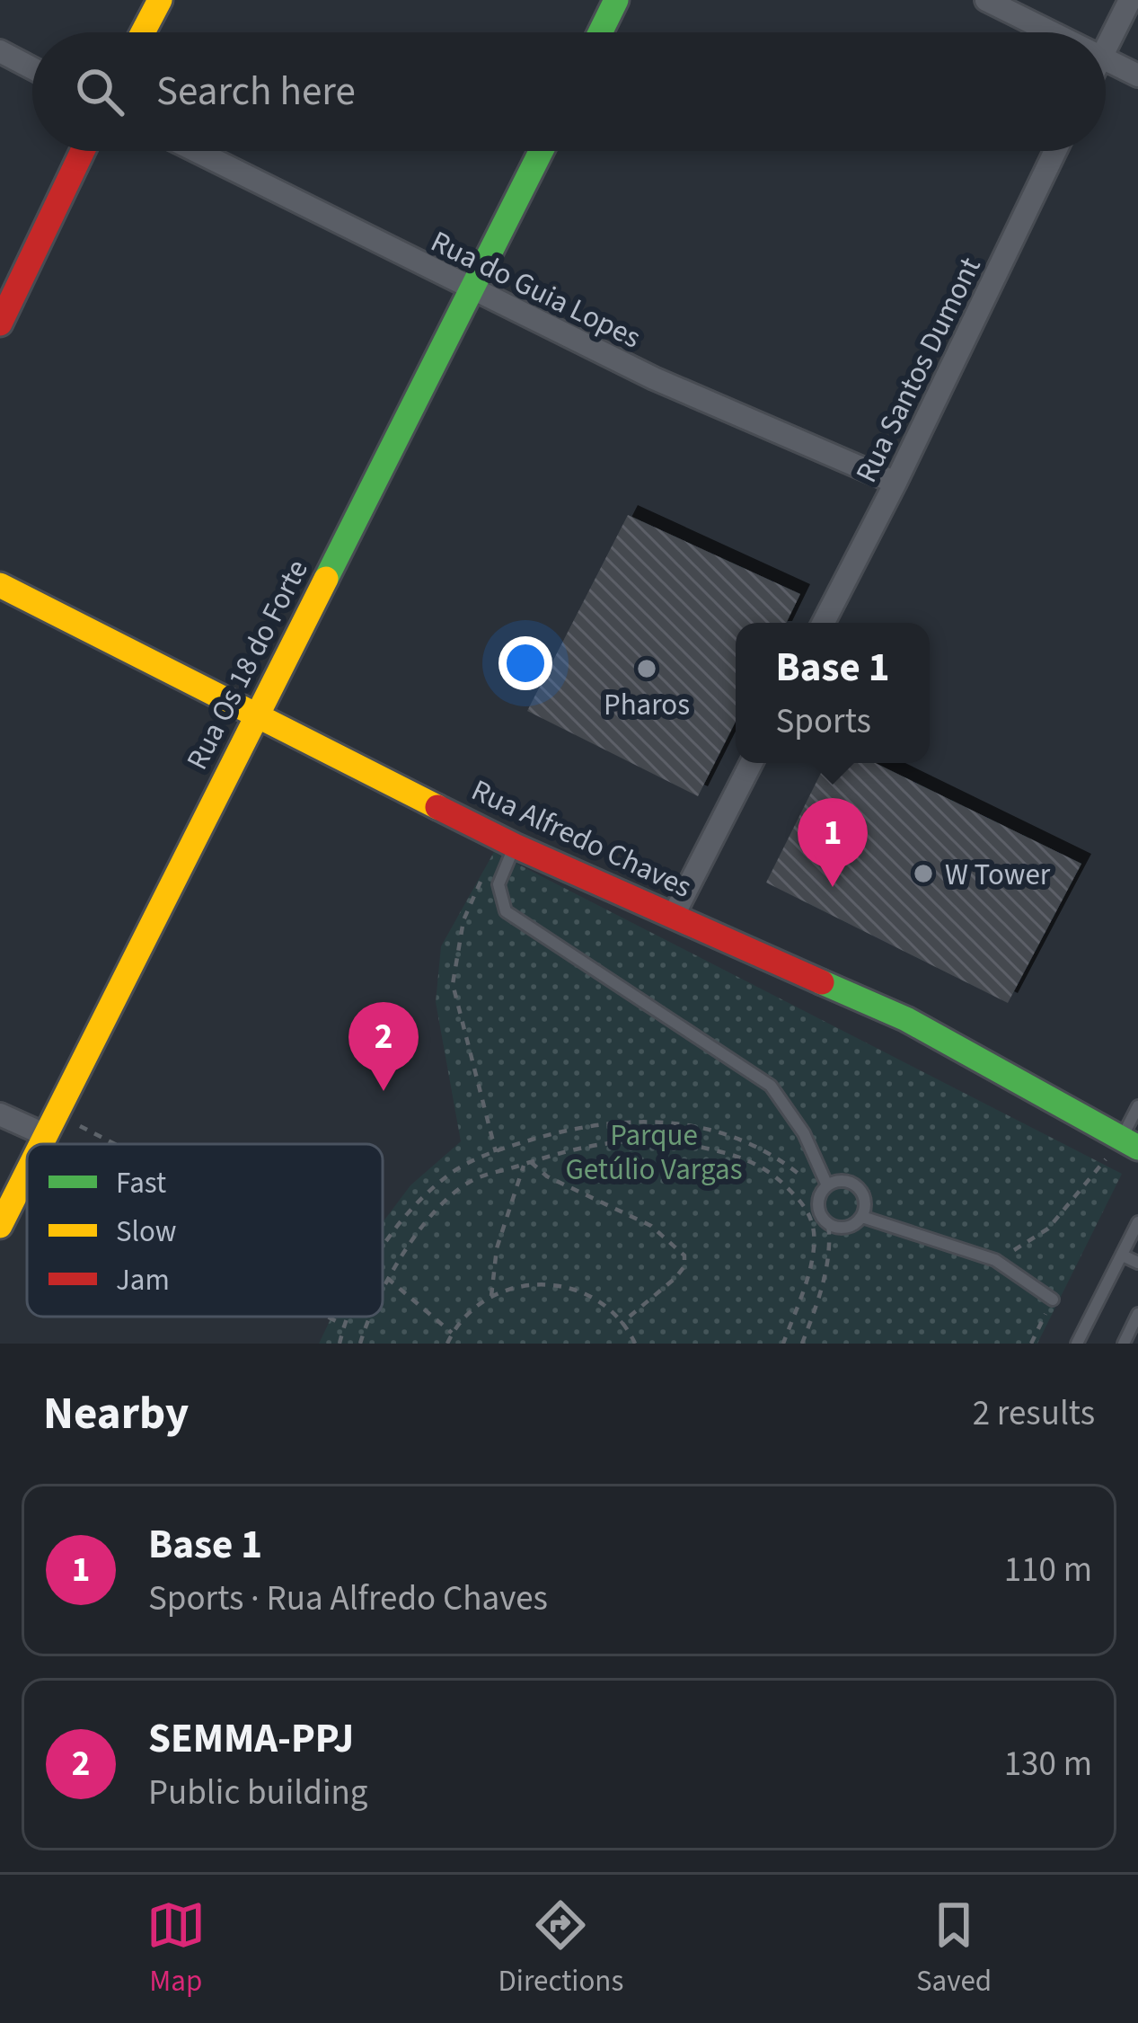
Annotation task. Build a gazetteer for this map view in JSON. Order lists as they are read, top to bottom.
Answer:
{
  "streets": {
    "street": [
      "Rua do Guia Lopes",
      "Rua Santos Dumont",
      "Rua Os 18 do Forte",
      "Rua Alfredo Chaves"
    ]
  },
  "crossings": [
    ["Rua do Guia Lopes", "Rua Santos Dumont"],
    ["Rua do Guia Lopes", "Rua Os 18 do Forte"],
    ["Rua Os 18 do Forte", "Rua Alfredo Chaves"]
  ],
  "parks": ["Parque Getúlio Vargas"],
  "places": ["Pharos", "W Tower"],
  "legend": ["Fast", "Slow", "Jam"],
  "page": {
    "search": "Search here",
    "popup": ["Base 1", "Sports"],
    "pins": ["1", "2"],
    "heading": ["Nearby", "2 results"],
    "list": [
      {
        "mark": "1",
        "name": "Base 1",
        "note": "Sports · Rua Alfredo Chaves",
        "value": "110 m"
      },
      {
        "mark": "2",
        "name": "SEMMA-PPJ",
        "note": "Public building",
        "value": "130 m"
      }
    ],
    "nav": ["Map", "Directions", "Saved"]
  }
}
